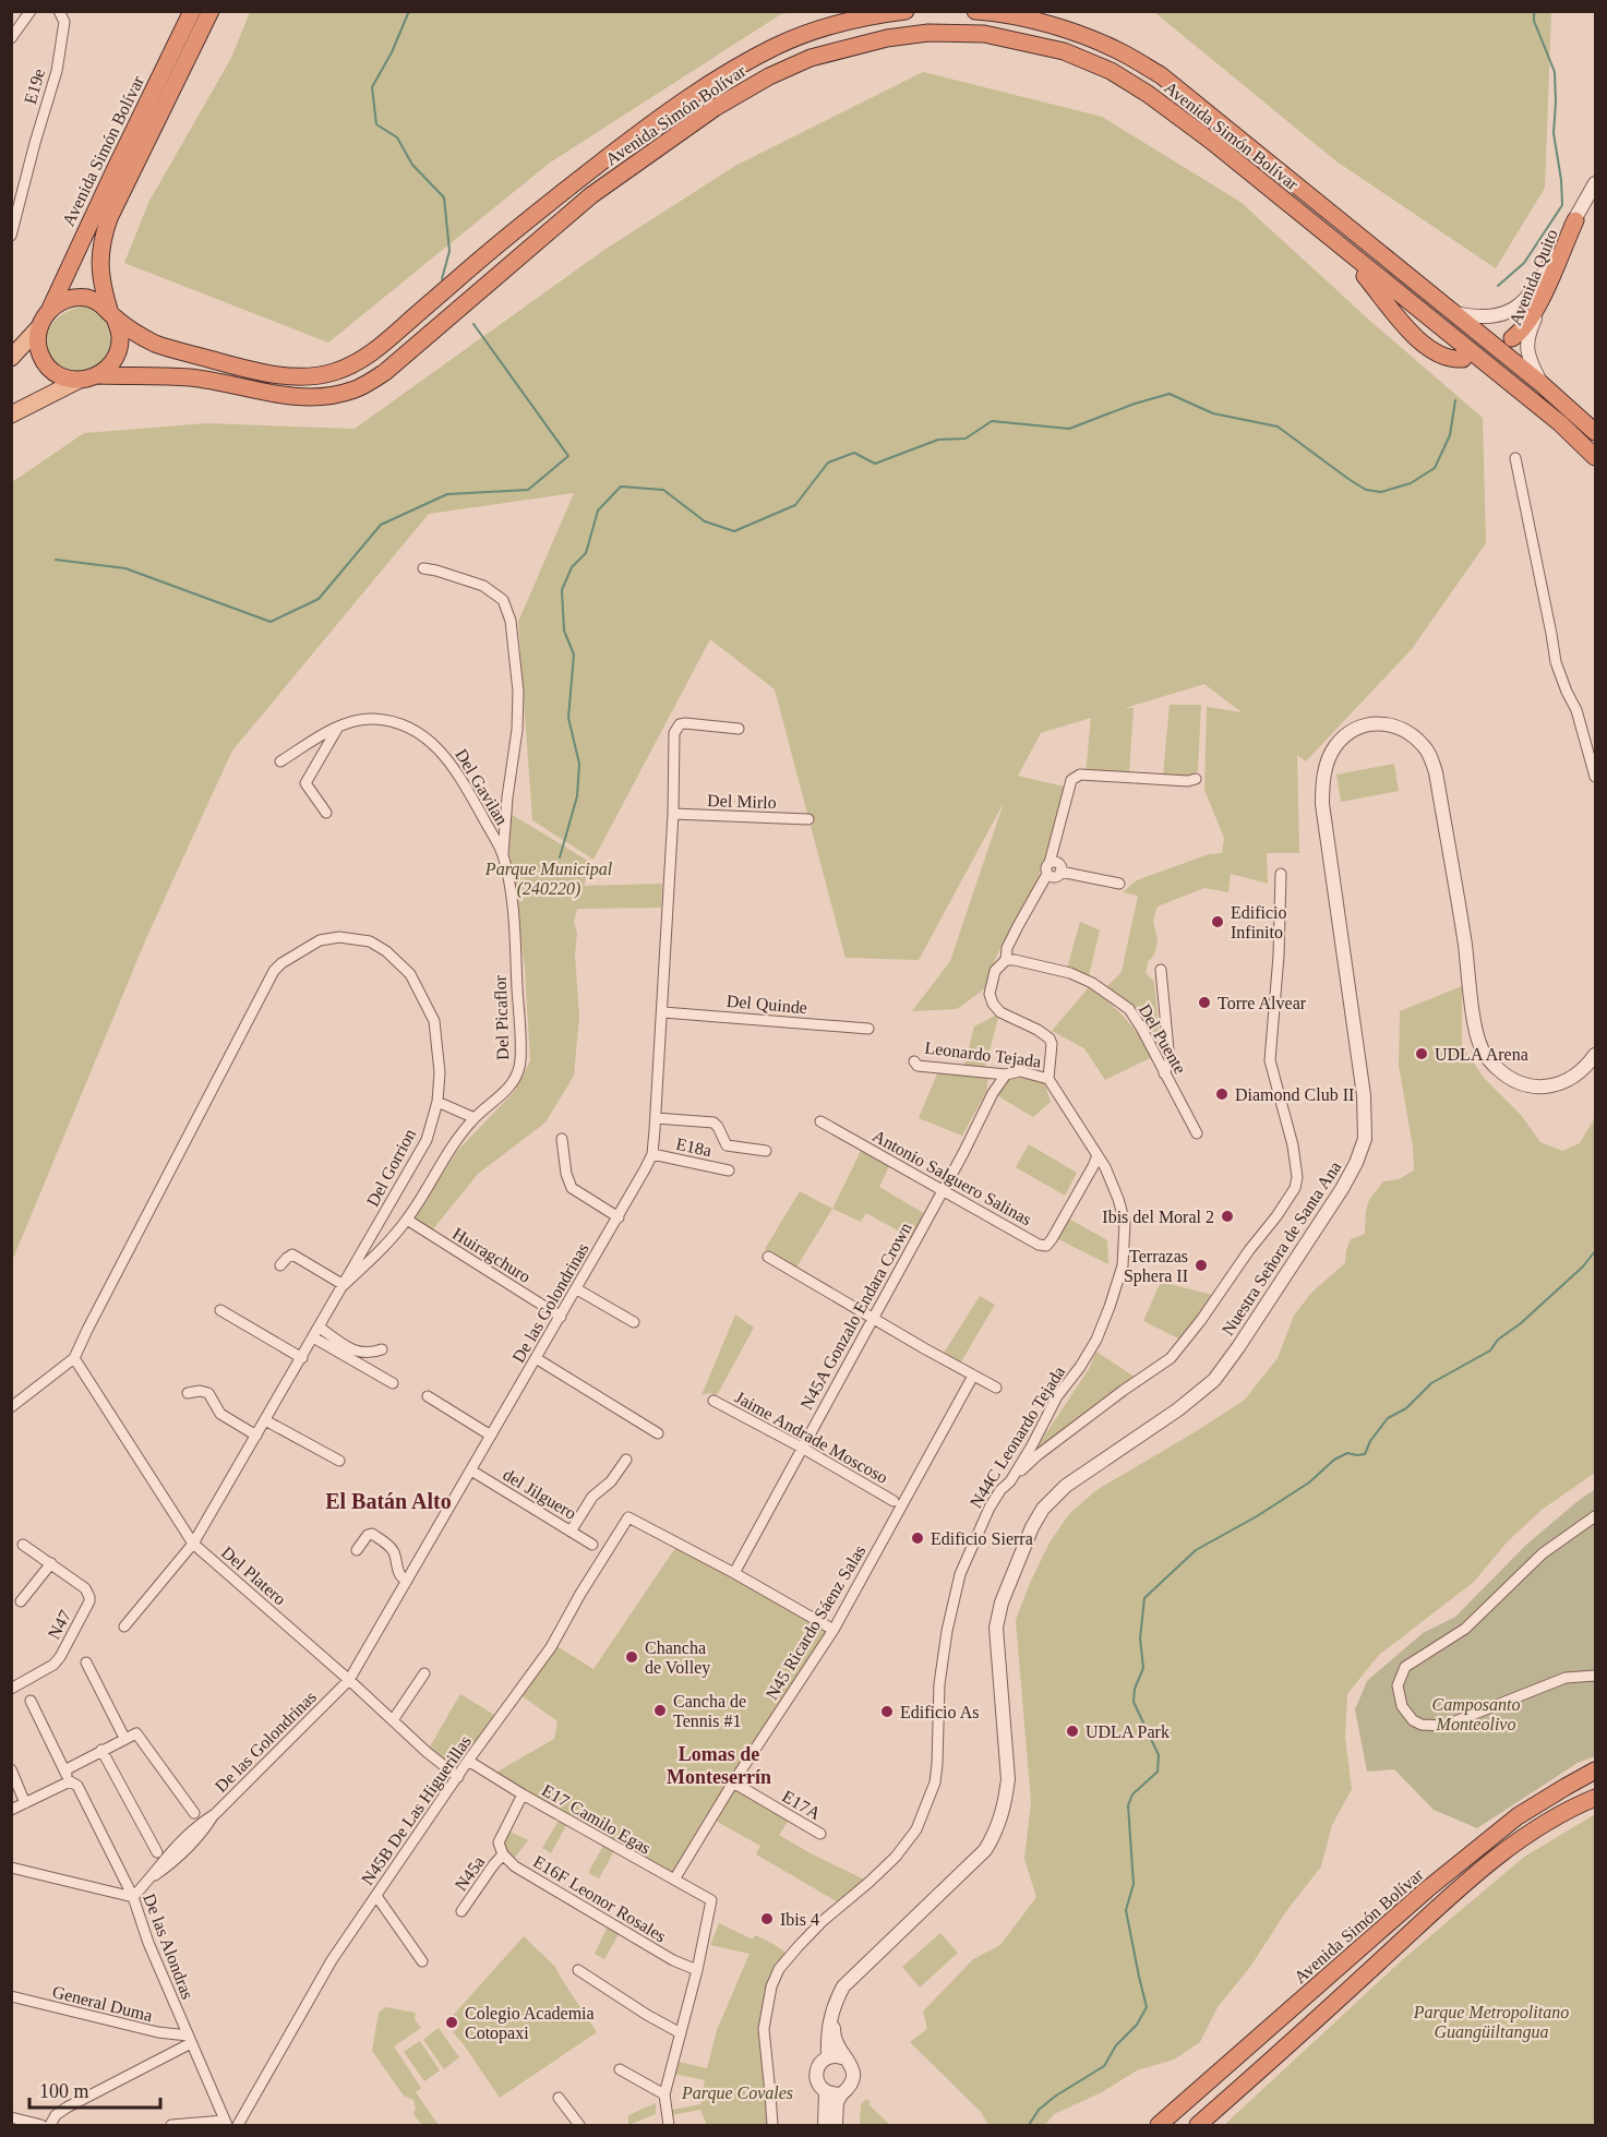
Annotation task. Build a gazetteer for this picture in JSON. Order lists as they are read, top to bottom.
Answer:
{
  "streets": {
    "highway": ["Avenida Simón Bolívar"],
    "street": [
      "E19e",
      "Avenida Quito",
      "Del Gavilan",
      "Del Mirlo",
      "Del Quinde",
      "Del Picaflor",
      "Del Puente",
      "Leonardo Tejada",
      "E18a",
      "Del Gorrion",
      "Antonio Salguero Salinas",
      "Nuestra Señora de Santa Ana",
      "Huiragchuro",
      "De las Golondrinas",
      "N45A Gonzalo Endara Crown",
      "Jaime Andrade Moscoso",
      "N44C Leonardo Tejada",
      "del Jilguero",
      "Del Platero",
      "N45 Ricardo Sáenz Salas",
      "N47",
      "E17A",
      "N45B De Las Higuerillas",
      "E17 Camilo Egas",
      "N45a",
      "E16F Leonor Rosales",
      "De las Alondras",
      "General Duma"
    ]
  },
  "crossings": [
    ["Avenida Simón Bolívar", "Avenida Quito"],
    ["Del Gavilan", "Del Picaflor"],
    ["Del Mirlo", "De las Golondrinas"],
    ["Del Quinde", "De las Golondrinas"],
    ["Del Picaflor", "Del Gorrion"],
    ["Del Picaflor", "Huiragchuro"],
    ["Leonardo Tejada", "N45A Gonzalo Endara Crown"],
    ["Leonardo Tejada", "N44C Leonardo Tejada"],
    ["E18a", "De las Golondrinas"],
    ["Del Gorrion", "Del Platero"],
    ["Antonio Salguero Salinas", "N45A Gonzalo Endara Crown"],
    ["Antonio Salguero Salinas", "N44C Leonardo Tejada"],
    ["Huiragchuro", "De las Golondrinas"],
    ["De las Golondrinas", "del Jilguero"],
    ["De las Golondrinas", "Del Platero"],
    ["De las Golondrinas", "De las Alondras"],
    ["N45A Gonzalo Endara Crown", "Jaime Andrade Moscoso"],
    ["N45A Gonzalo Endara Crown", "N45B De Las Higuerillas"],
    ["Del Platero", "N45B De Las Higuerillas"],
    ["N45 Ricardo Sáenz Salas", "E17A"],
    ["N45 Ricardo Sáenz Salas", "E17 Camilo Egas"],
    ["N45B De Las Higuerillas", "E17 Camilo Egas"],
    ["E17 Camilo Egas", "E16F Leonor Rosales"],
    ["N45a", "E16F Leonor Rosales"],
    ["De las Alondras", "General Duma"]
  ],
  "districts": ["El Batán Alto", "Lomas de Monteserrín"],
  "parks": [
    "Parque Municipal (240220)",
    "Camposanto Monteolivo",
    "Parque Metropolitano Guangüiltangua",
    "Parque Covales"
  ],
  "places": [
    "Edificio Infinito",
    "Torre Alvear",
    "UDLA Arena",
    "Diamond Club II",
    "Ibis del Moral 2",
    "Terrazas Sphera II",
    "Edificio Sierra",
    "Chancha de Volley",
    "Cancha de Tennis #1",
    "Edificio As",
    "UDLA Park",
    "Ibis 4",
    "Colegio Academia Cotopaxi"
  ],
  "scale_bar": "100 m"
}
